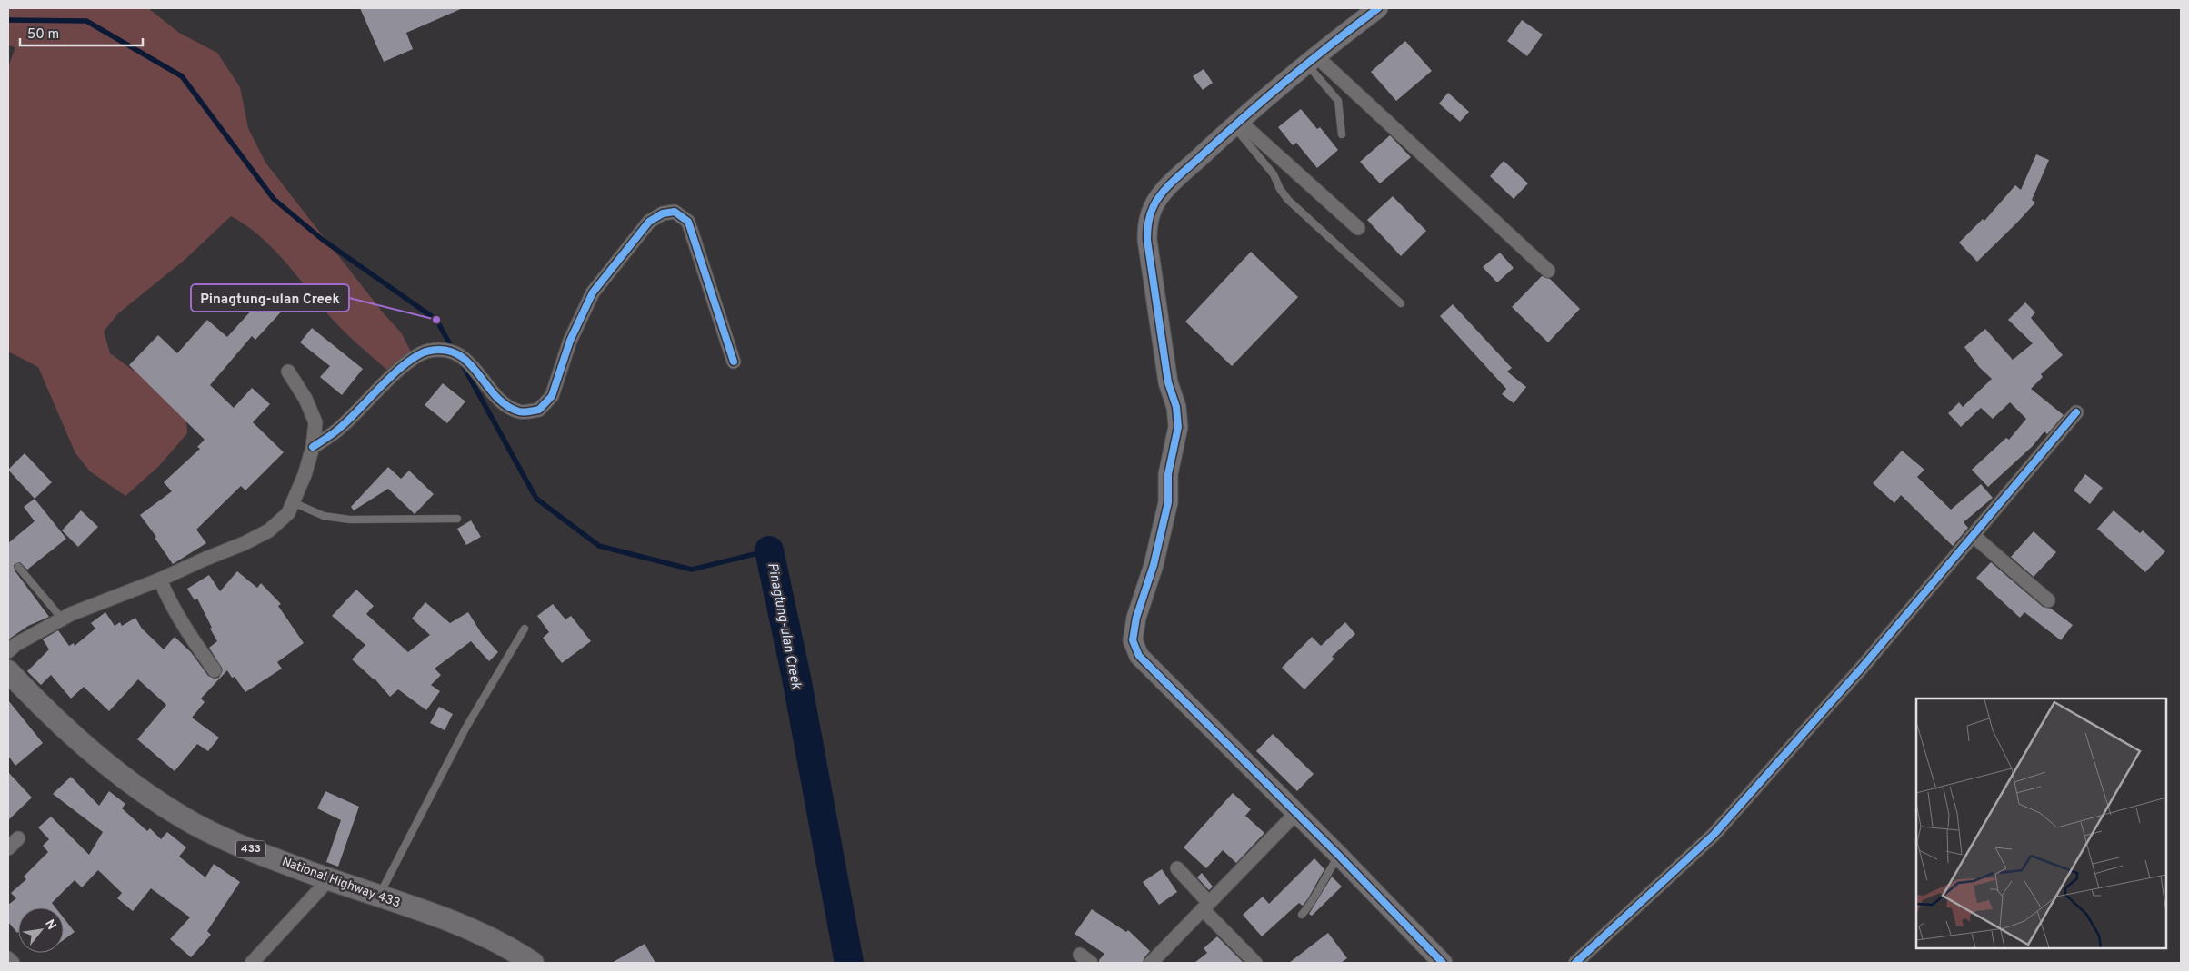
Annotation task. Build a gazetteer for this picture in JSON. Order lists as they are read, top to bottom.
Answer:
{
  "streets": {
    "main road": ["433", "National Highway 433"]
  },
  "water": ["Pinagtung-ulan Creek"],
  "places": ["Pinagtung-ulan Creek"],
  "scale_bar": "50 m",
  "north": "top right"
}
